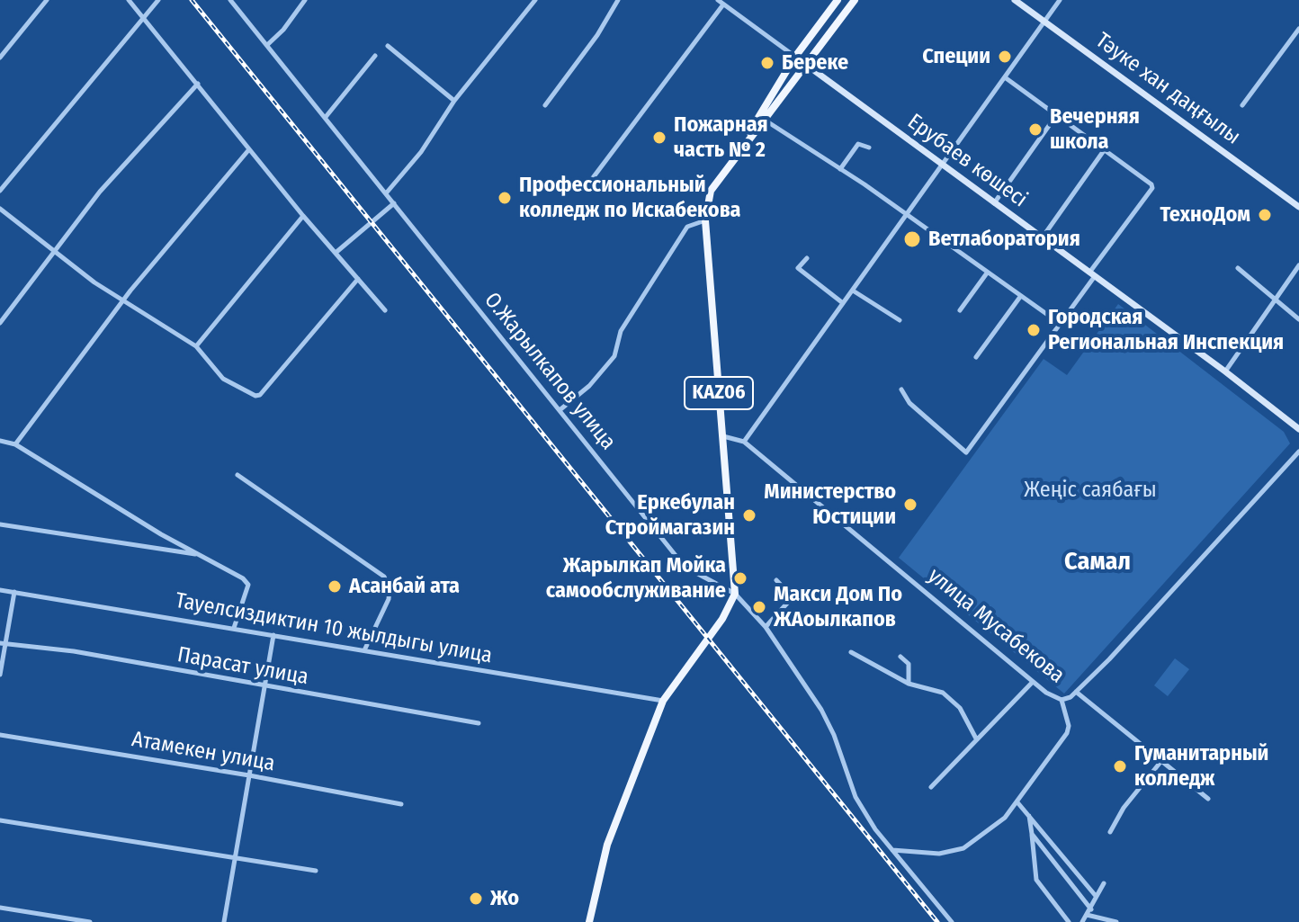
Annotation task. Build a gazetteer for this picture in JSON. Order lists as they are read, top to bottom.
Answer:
{
  "streets": {
    "main road": ["Тәуке хан даңғылы", "Ерубаев көшесі", "KАZ06"],
    "street": [
      "О.Жарылкапов улица",
      "улица Мусабекова",
      "Тауелсиздиктин 10 жылдыгы улица",
      "Парасат улица",
      "Атамекен улица"
    ]
  },
  "crossings": [
    ["Ерубаев көшесі", "KАZ06"],
    ["О.Жарылкапов улица", "KАZ06"]
  ],
  "districts": ["Самал"],
  "parks": ["Жеңіс саябағы"],
  "places": [
    "Специи",
    "Береке",
    "Вечерняя школа",
    "Пожарная часть № 2",
    "Профессиональный колледж по Искабекова",
    "ТехноДом",
    "Ветлаборатория",
    "Городская Региональная Инспекция",
    "Министерство Юстиции",
    "Еркебулан Строймагазин",
    "Жарылкап Мойка самообслуживание",
    "Асанбай ата",
    "Макси Дом По ЖАоылкапов",
    "Гуманитарный колледж",
    "Жо"
  ]
}
